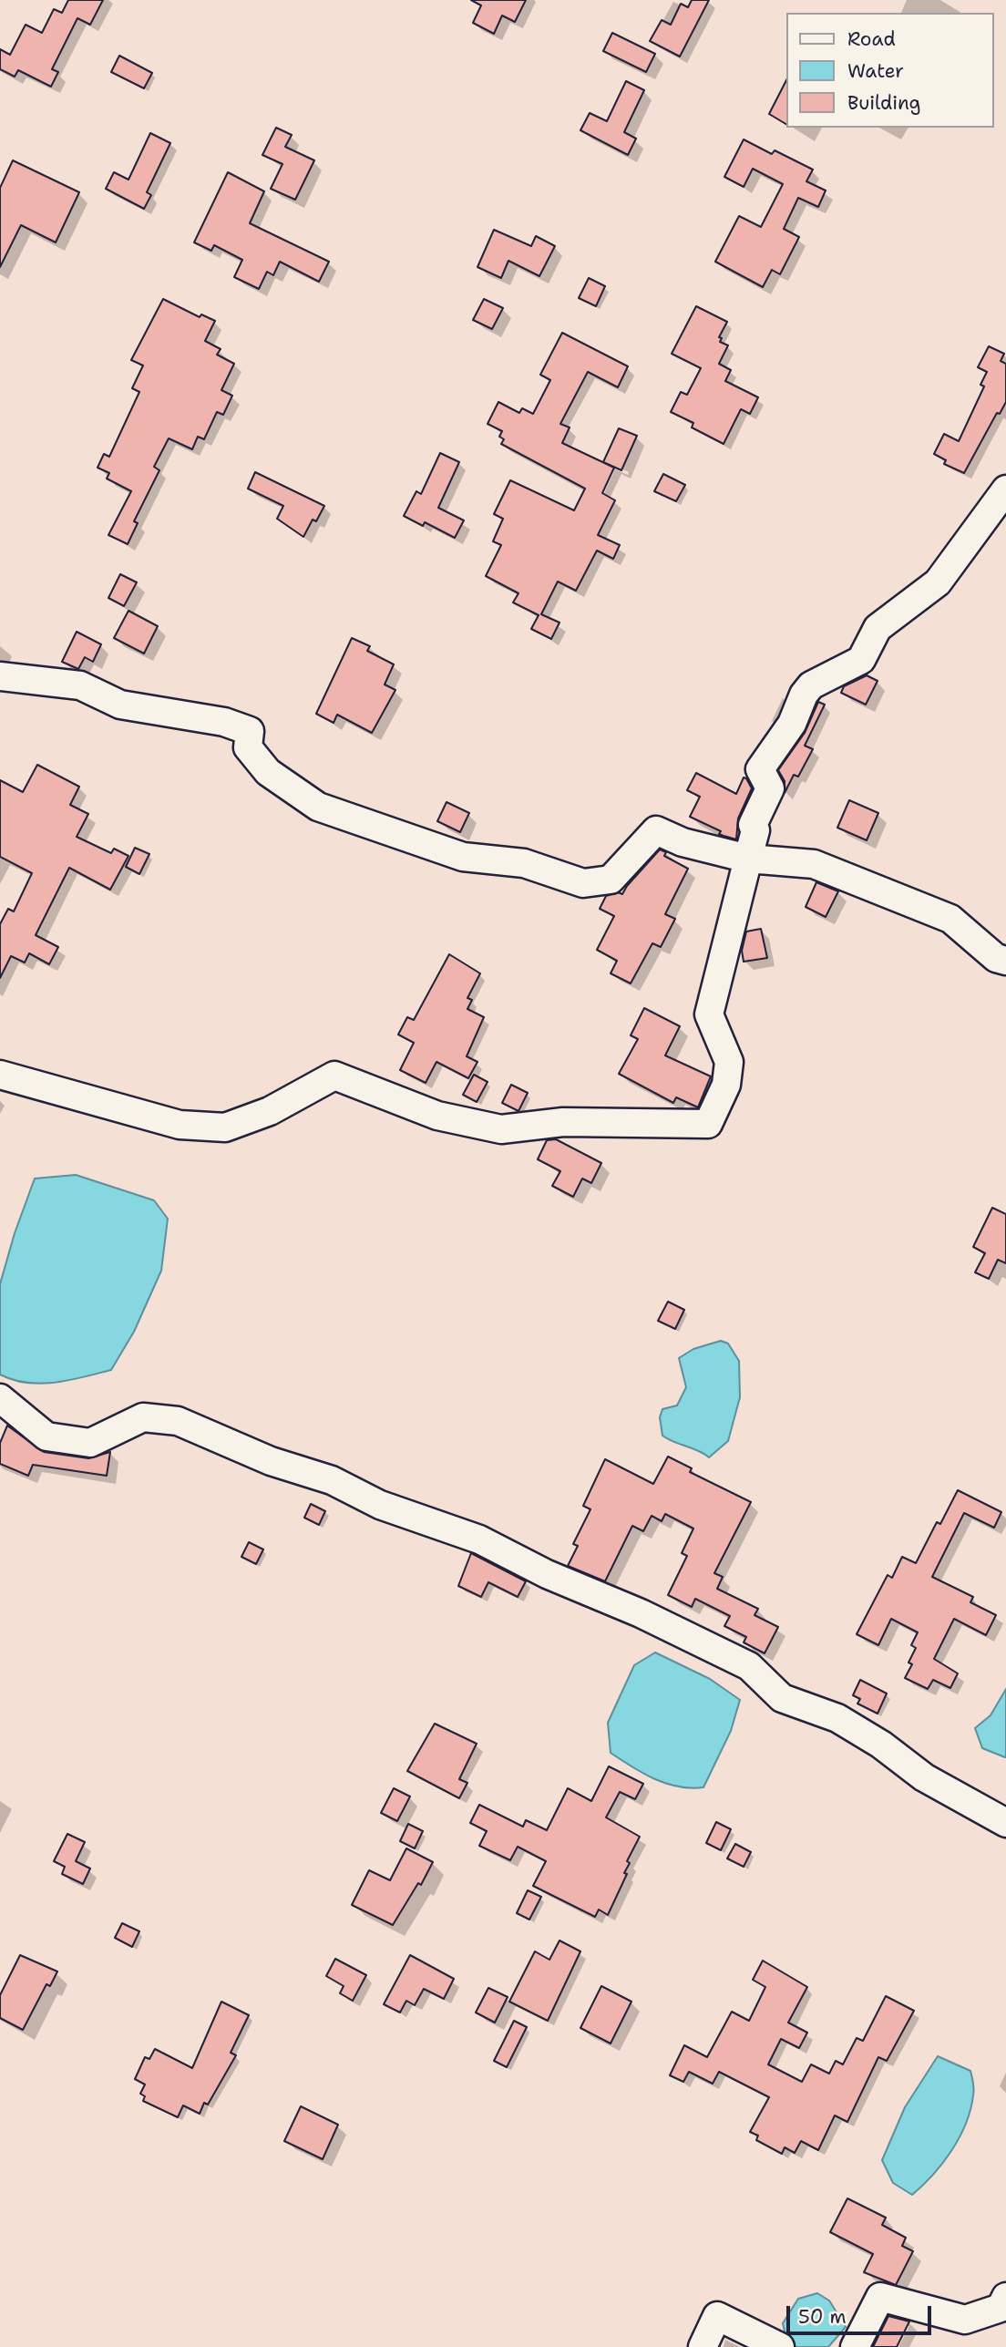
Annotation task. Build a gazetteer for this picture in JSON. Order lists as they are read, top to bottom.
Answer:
{
  "legend": ["Road", "Water", "Building"],
  "scale_bar": "50 m"
}
